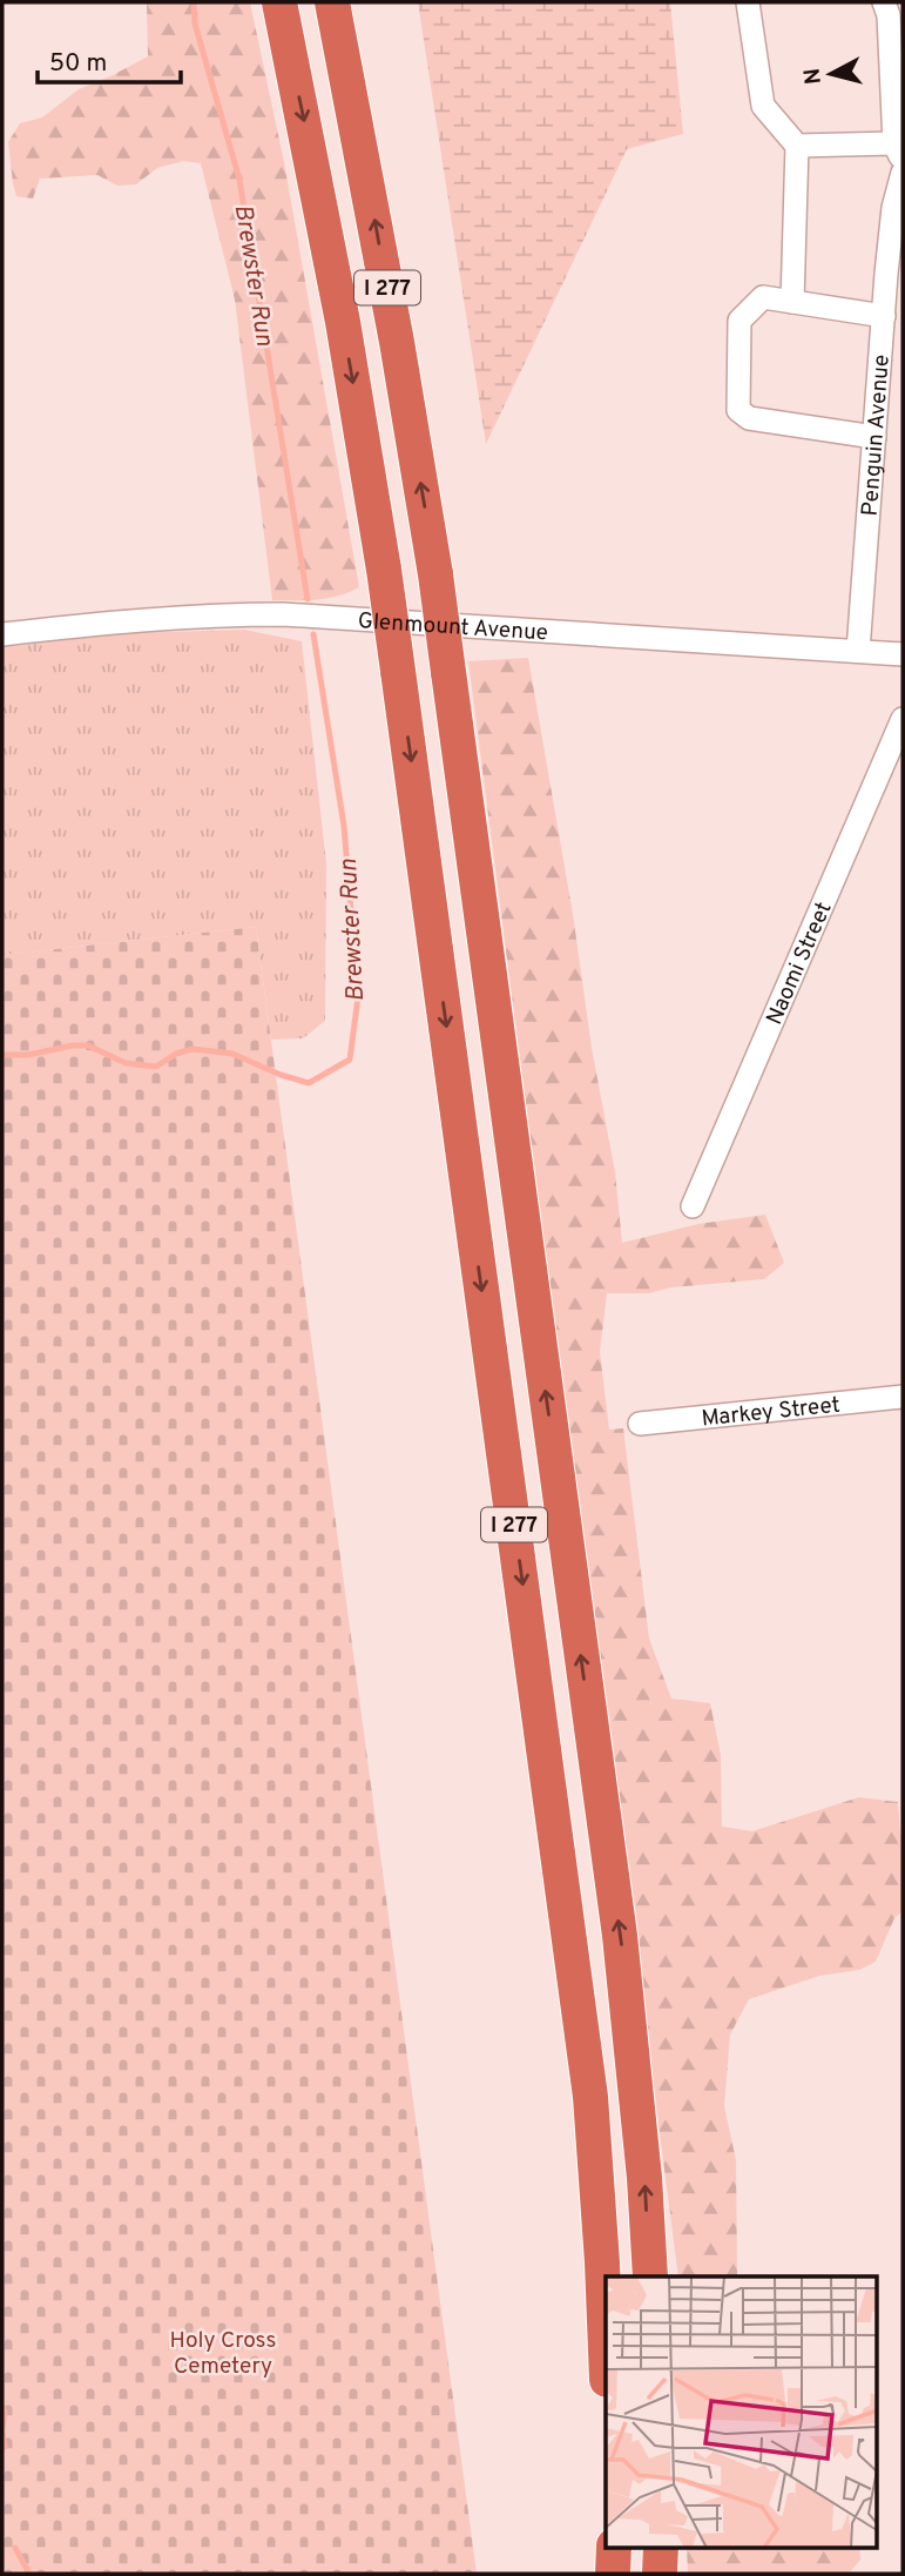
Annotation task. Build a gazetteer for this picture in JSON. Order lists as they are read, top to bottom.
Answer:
{
  "streets": {
    "highway": ["I 277"],
    "street": [
      "Penguin Avenue",
      "Glenmount Avenue",
      "Naomi Street",
      "Markey Street"
    ]
  },
  "crossings": [
    ["Penguin Avenue", "Glenmount Avenue"]
  ],
  "water": ["Brewster Run"],
  "parks": ["Holy Cross Cemetery"],
  "scale_bar": "50 m",
  "north": "left"
}
